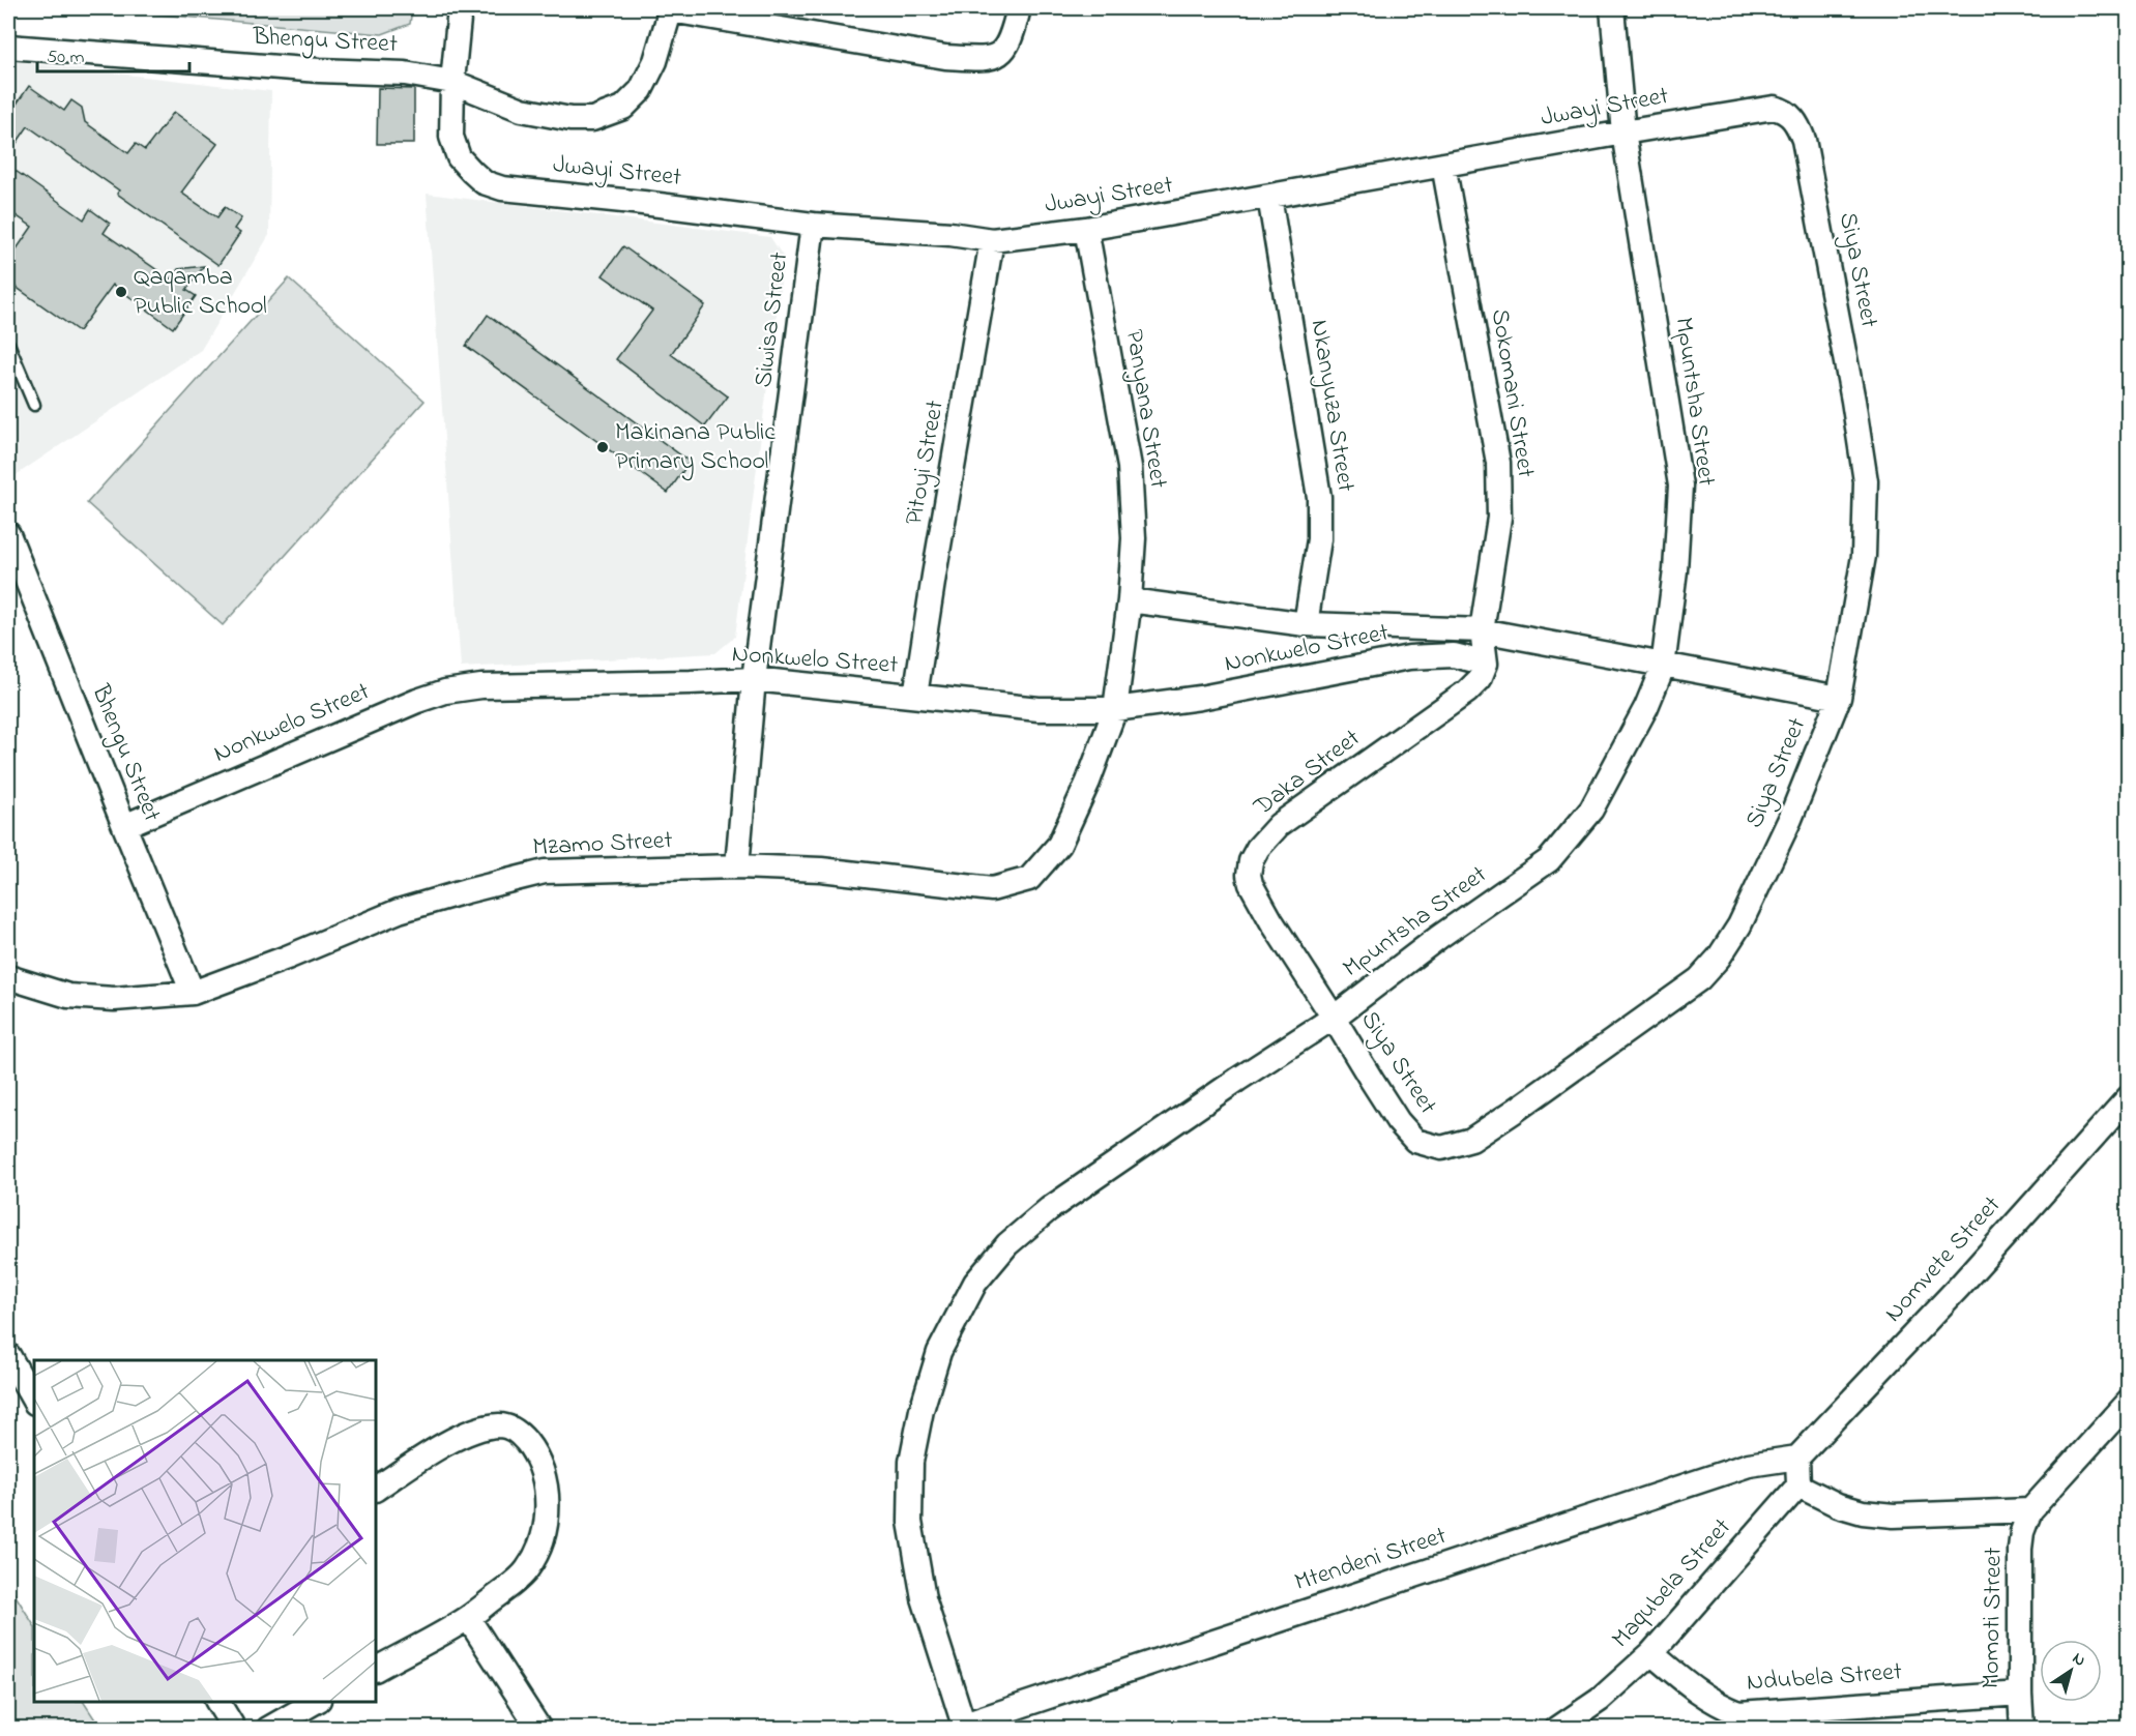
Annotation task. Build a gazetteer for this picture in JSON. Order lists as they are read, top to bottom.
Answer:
{
  "streets": {
    "street": [
      "Bhengu Street",
      "Jwayi Street",
      "Siya Street",
      "Siwisa Street",
      "Sokomani Street",
      "Mpuntsha Street",
      "Nkanyuza Street",
      "Panyana Street",
      "Pitoyi Street",
      "Nonkwelo Street",
      "Daka Street",
      "Mzamo Street",
      "Nomvete Street",
      "Mtendeni Street",
      "Maqubela Street",
      "Momoti Street",
      "Ndubela Street"
    ]
  },
  "crossings": [
    ["Bhengu Street", "Jwayi Street"],
    ["Bhengu Street", "Nonkwelo Street"],
    ["Bhengu Street", "Mzamo Street"],
    ["Jwayi Street", "Siya Street"],
    ["Jwayi Street", "Siwisa Street"],
    ["Jwayi Street", "Sokomani Street"],
    ["Jwayi Street", "Mpuntsha Street"],
    ["Jwayi Street", "Nkanyuza Street"],
    ["Jwayi Street", "Panyana Street"],
    ["Jwayi Street", "Pitoyi Street"],
    ["Siya Street", "Mpuntsha Street"],
    ["Siya Street", "Daka Street"],
    ["Siwisa Street", "Nonkwelo Street"],
    ["Siwisa Street", "Mzamo Street"],
    ["Mpuntsha Street", "Daka Street"],
    ["Mpuntsha Street", "Mtendeni Street"],
    ["Panyana Street", "Nonkwelo Street"],
    ["Panyana Street", "Mzamo Street"],
    ["Pitoyi Street", "Nonkwelo Street"],
    ["Nonkwelo Street", "Daka Street"],
    ["Nonkwelo Street", "Mzamo Street"],
    ["Nomvete Street", "Mtendeni Street"],
    ["Maqubela Street", "Momoti Street"],
    ["Maqubela Street", "Ndubela Street"],
    ["Momoti Street", "Ndubela Street"]
  ],
  "places": ["Qaqamba Public School", "Makinana Public Primary School"],
  "scale_bar": "50 m",
  "north": "top right"
}
